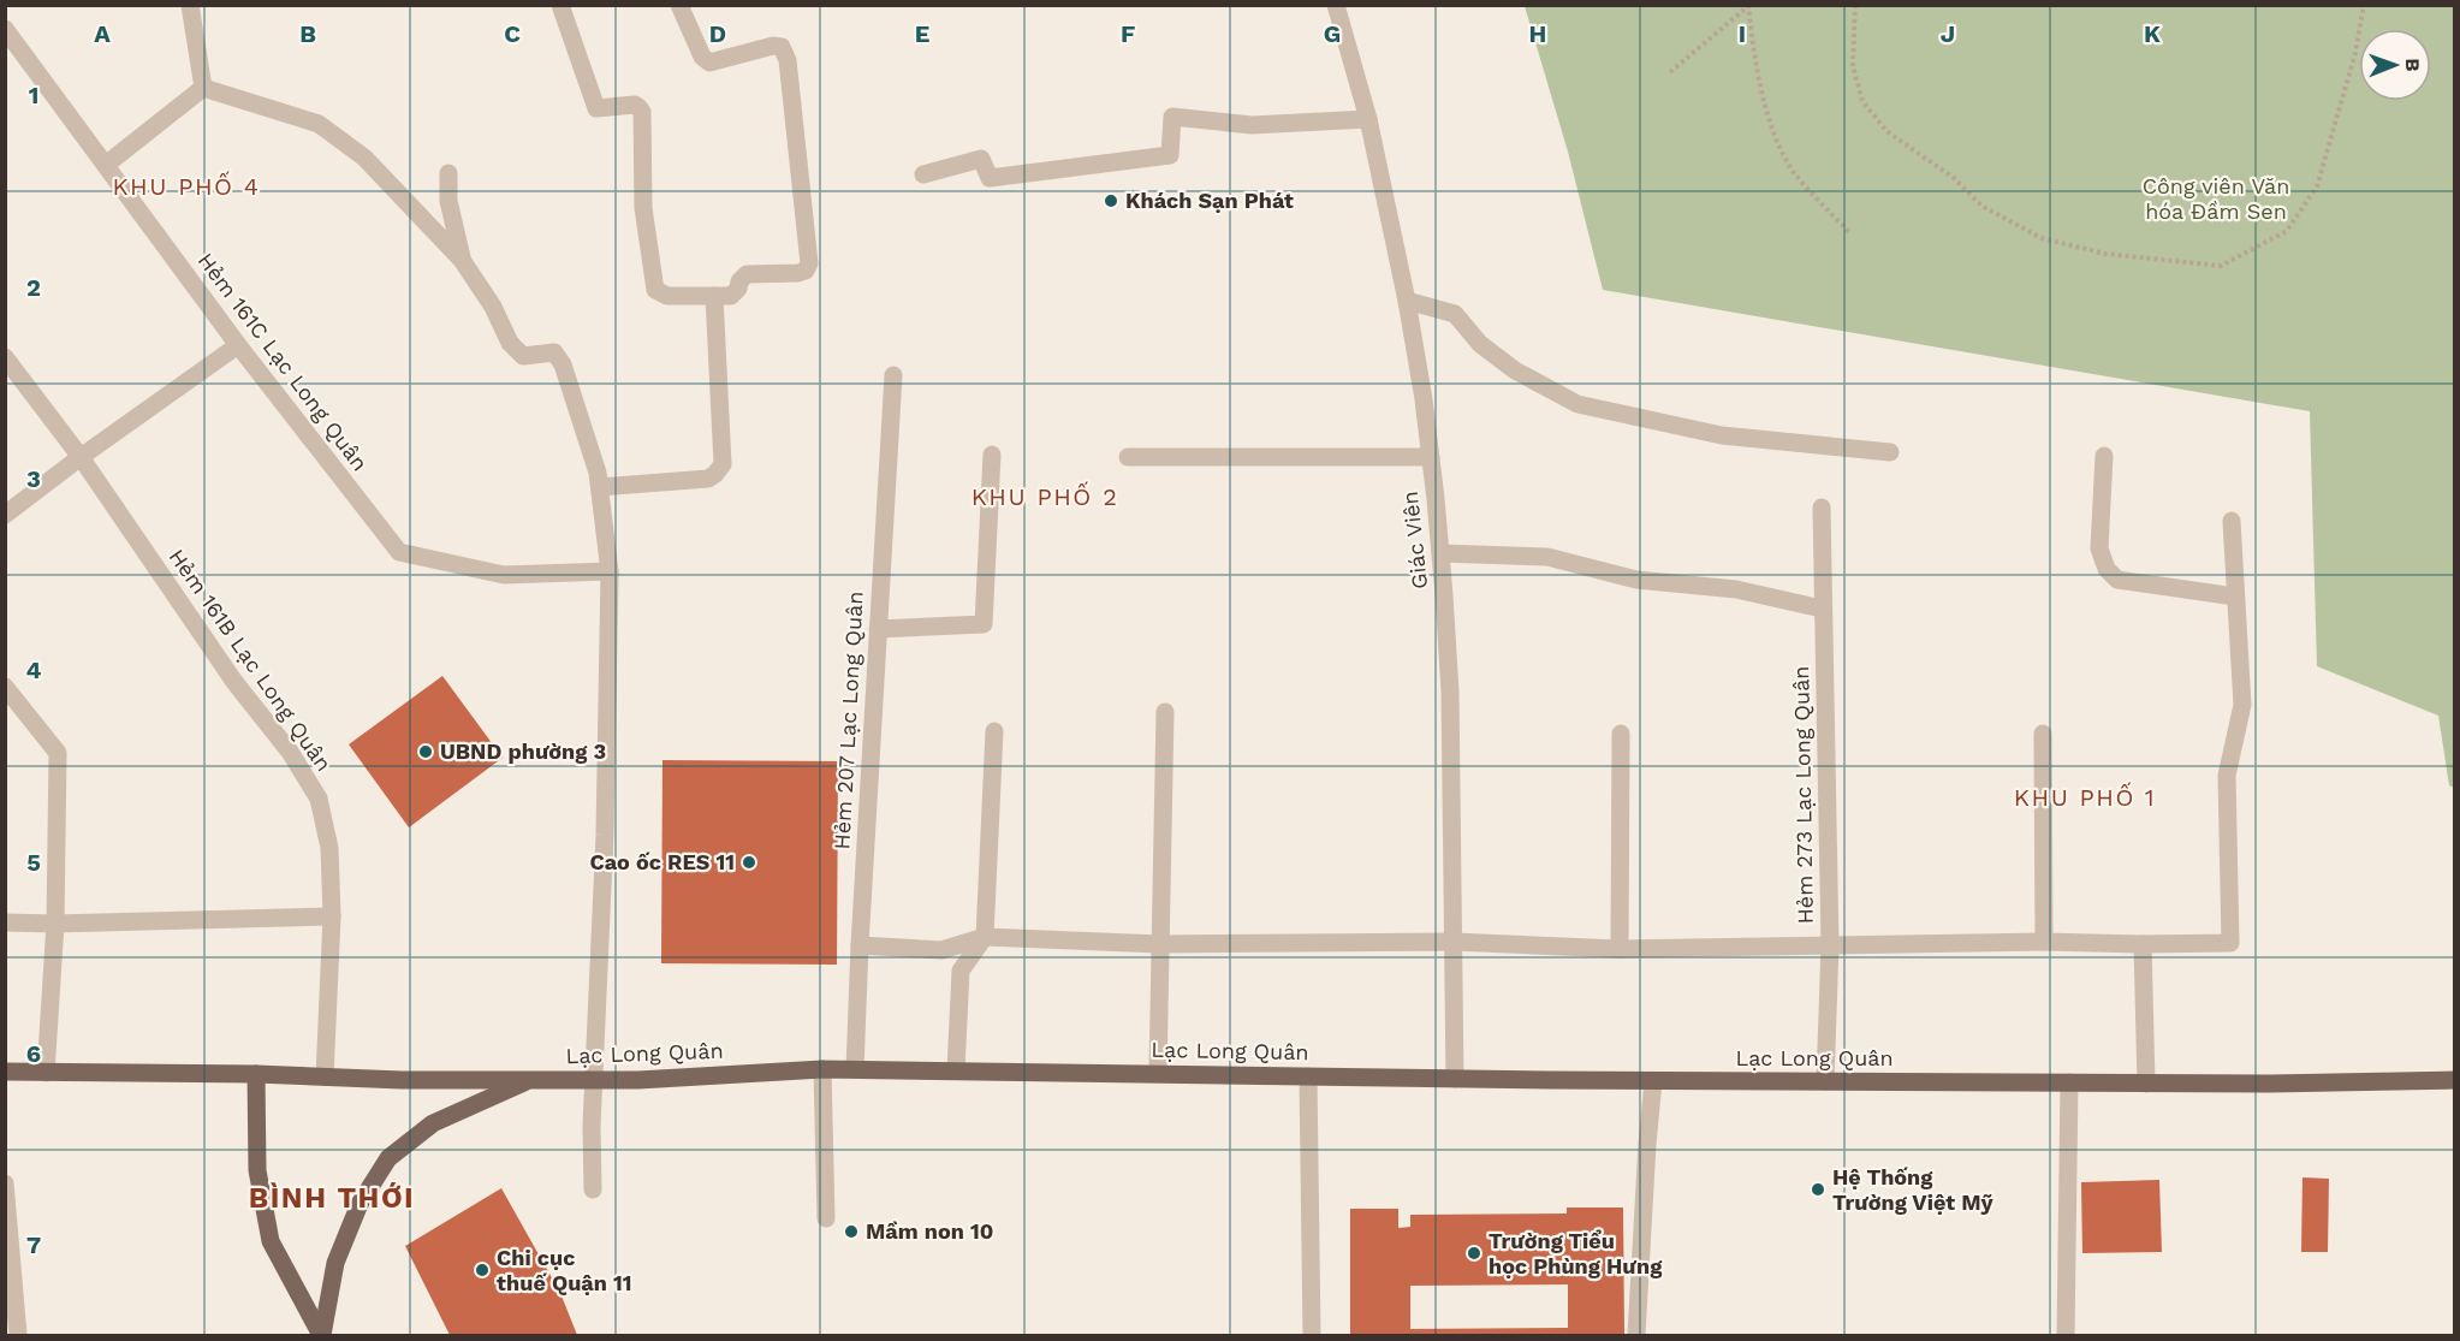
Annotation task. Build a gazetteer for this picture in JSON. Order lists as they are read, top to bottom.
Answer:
{
  "streets": {
    "main road": ["Lạc Long Quân"],
    "street": [
      "Hẻm 161C Lạc Long Quân",
      "Giác Viên",
      "Hẻm 161B Lạc Long Quân",
      "Hẻm 207 Lạc Long Quân",
      "Hẻm 273 Lạc Long Quân"
    ]
  },
  "crossings": [
    ["Giác Viên", "Lạc Long Quân"],
    ["Hẻm 161B Lạc Long Quân", "Lạc Long Quân"],
    ["Hẻm 207 Lạc Long Quân", "Lạc Long Quân"],
    ["Hẻm 273 Lạc Long Quân", "Lạc Long Quân"]
  ],
  "districts": [
    "KHU PHỐ 4",
    "KHU PHỐ 2",
    "KHU PHỐ 1",
    "BÌNH THỚI"
  ],
  "parks": ["Công viên Văn hóa Đầm Sen"],
  "places": [
    "Khách Sạn Phát",
    "UBND phường 3",
    "Cao ốc RES 11",
    "Hệ Thống Trường Việt Mỹ",
    "Mầm non 10",
    "Trường Tiểu học Phùng Hưng",
    "Chi cục thuế Quận 11"
  ],
  "north": "right",
  "grid": {
    "columns": [
      "A",
      "B",
      "C",
      "D",
      "E",
      "F",
      "G",
      "H",
      "I",
      "J",
      "K"
    ],
    "rows": [
      "1",
      "2",
      "3",
      "4",
      "5",
      "6",
      "7"
    ]
  }
}
